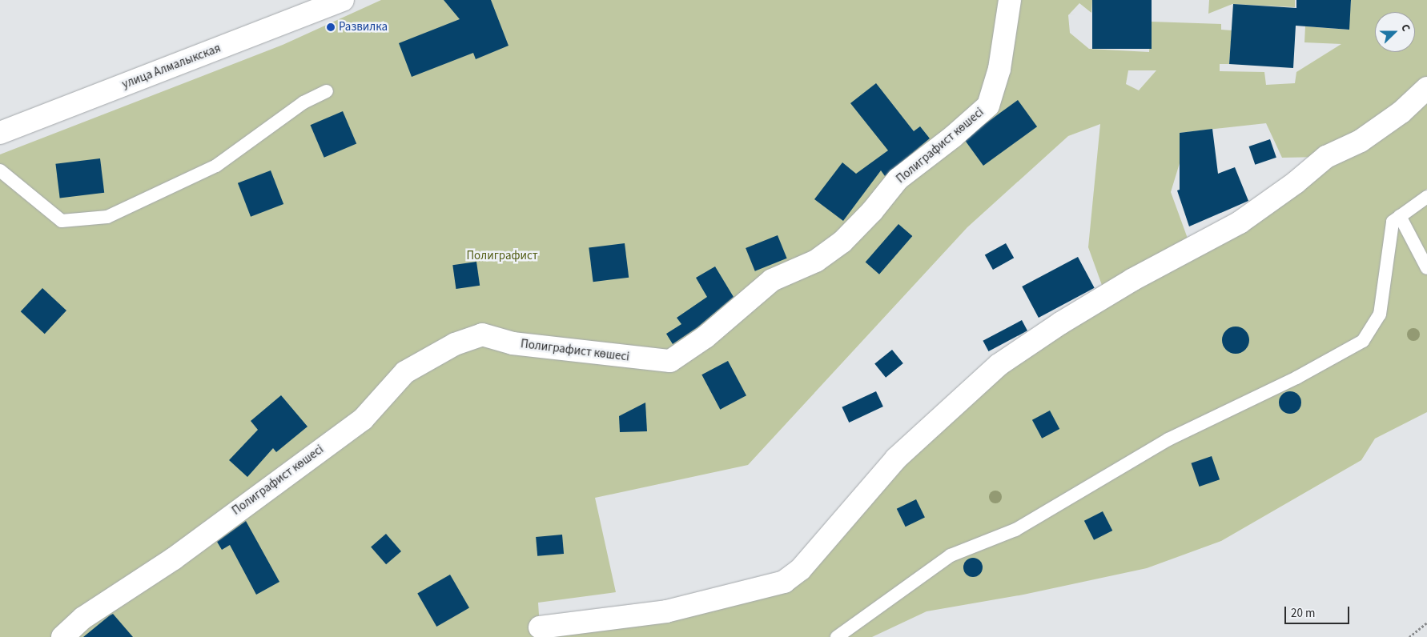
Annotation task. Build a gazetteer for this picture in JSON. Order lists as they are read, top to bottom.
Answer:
{
  "streets": {
    "street": ["улица Алмалыкская", "Полиграфист көшесі"]
  },
  "parks": ["Полиграфист"],
  "places": ["Развилка"],
  "scale_bar": "20 m",
  "north": "right"
}
